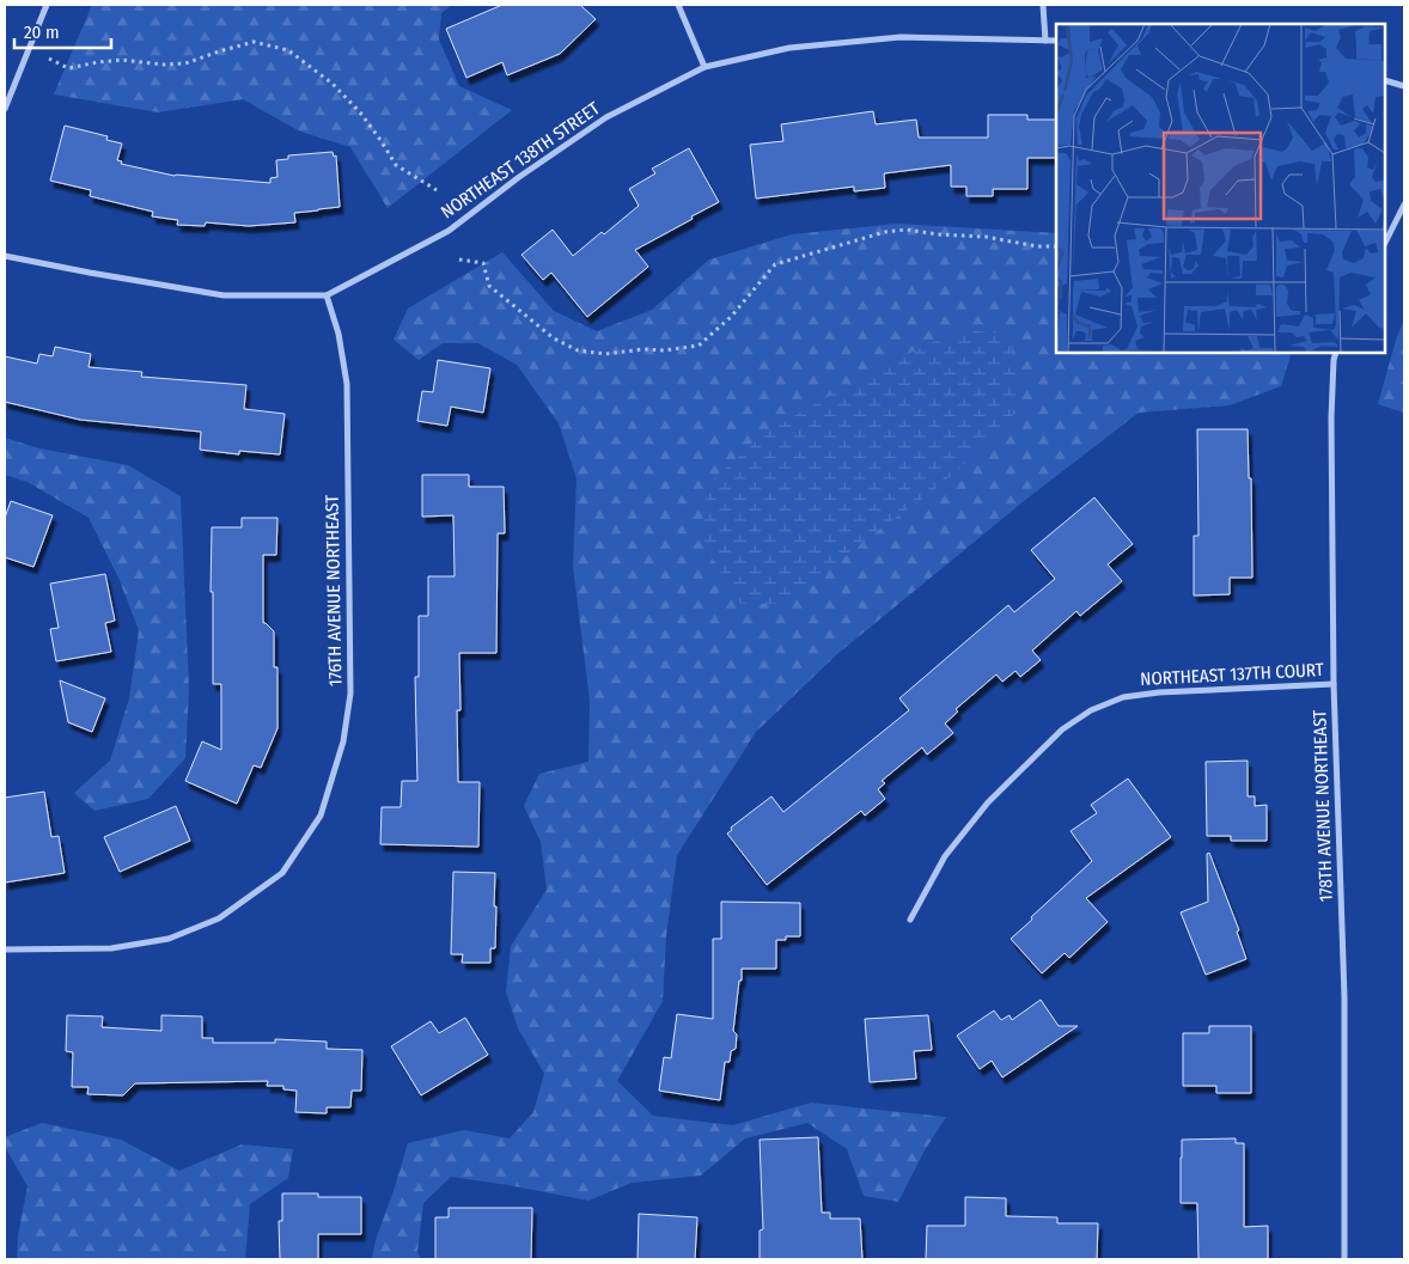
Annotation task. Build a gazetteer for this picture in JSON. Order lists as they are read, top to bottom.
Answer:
{
  "streets": {
    "street": [
      "NORTHEAST 138TH STREET",
      "176TH AVENUE NORTHEAST",
      "NORTHEAST 137TH COURT",
      "178TH AVENUE NORTHEAST"
    ]
  },
  "crossings": [
    ["NORTHEAST 138TH STREET", "176TH AVENUE NORTHEAST"],
    ["NORTHEAST 137TH COURT", "178TH AVENUE NORTHEAST"]
  ],
  "scale_bar": "20 m"
}
